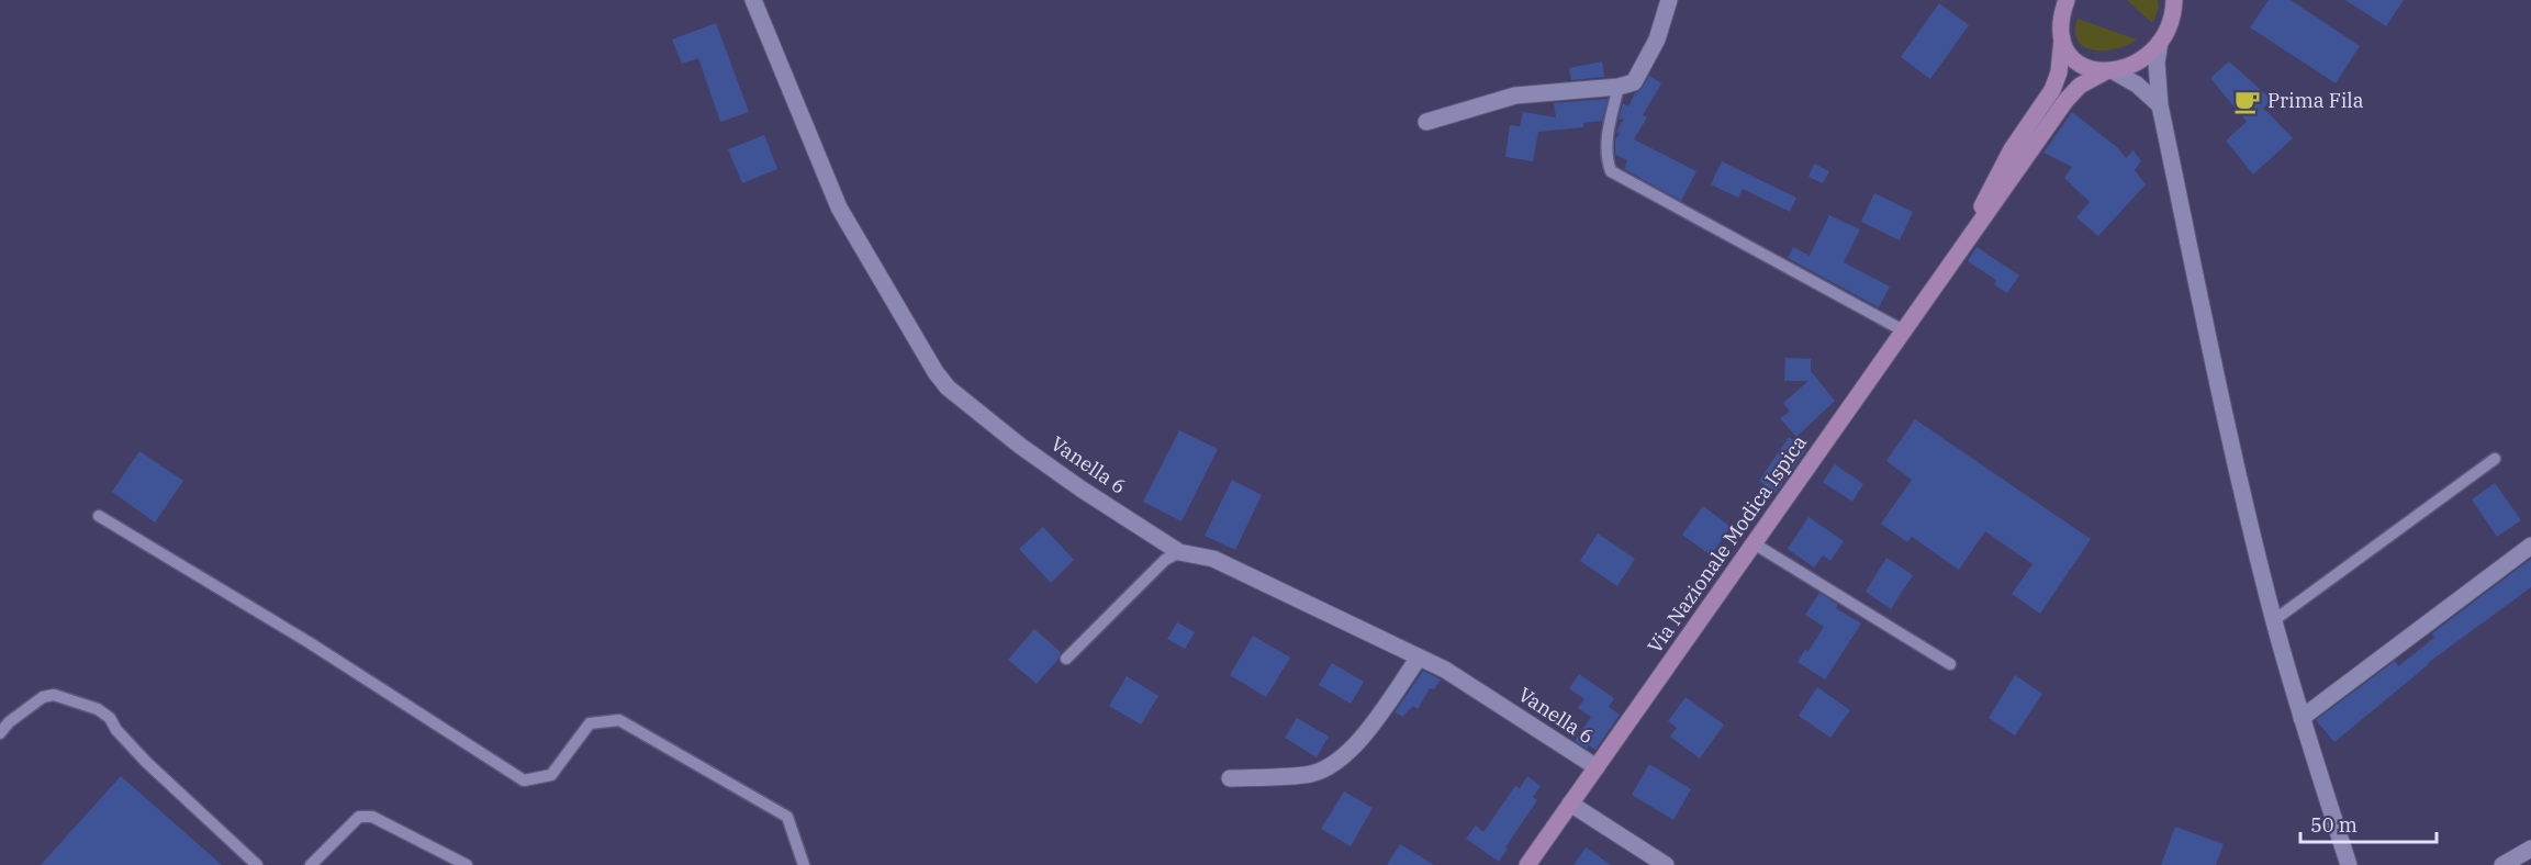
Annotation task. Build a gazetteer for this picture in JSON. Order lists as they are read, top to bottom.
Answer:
{
  "streets": {
    "main road": ["Via Nazionale Modica Ispica"],
    "street": ["Vanella 6"]
  },
  "crossings": [
    ["Vanella 6", "Via Nazionale Modica Ispica"]
  ],
  "places": {
    "cafe": ["Prima Fila"]
  },
  "scale_bar": "50 m"
}
